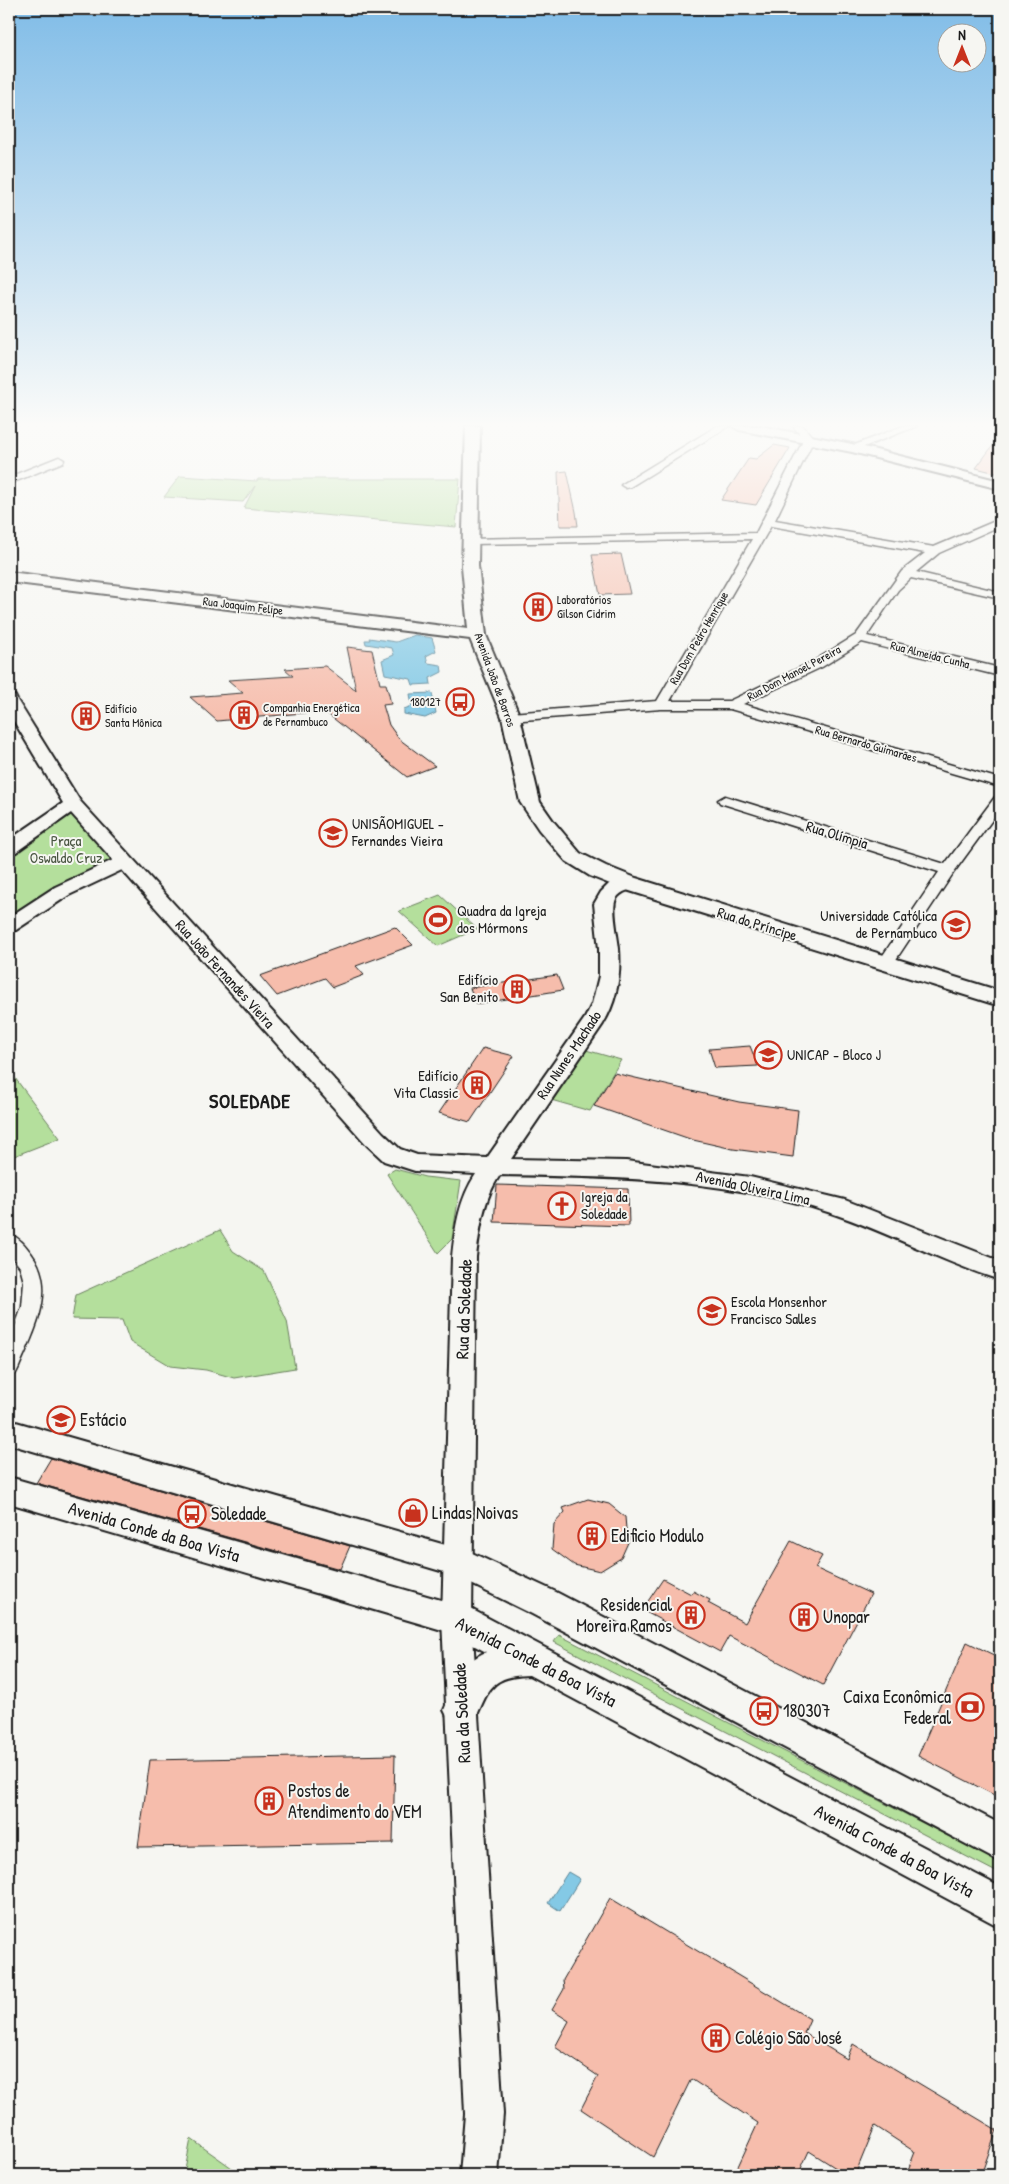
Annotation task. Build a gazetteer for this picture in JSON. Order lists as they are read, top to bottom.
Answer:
{
  "streets": {
    "main road": [
      "Rua Joaquim Felipe",
      "Avenida João de Barros",
      "Rua do Príncipe",
      "Avenida Conde da Boa Vista"
    ],
    "street": [
      "Rua Dom Pedro Henrique",
      "Rua Almeida Cunha",
      "Rua Dom Manoel Pereira",
      "Rua Bernardo Guimarães",
      "Rua Olímpia",
      "Rua João Fernandes Vieira",
      "Rua Nunes Machado",
      "Avenida Oliveira Lima",
      "Rua da Soledade"
    ]
  },
  "crossings": [
    ["Rua Joaquim Felipe", "Avenida João de Barros"],
    ["Rua Dom Pedro Henrique", "Rua Dom Manoel Pereira"],
    ["Rua Almeida Cunha", "Rua Dom Manoel Pereira"],
    ["Rua Dom Manoel Pereira", "Avenida João de Barros"],
    ["Rua Dom Manoel Pereira", "Rua Bernardo Guimarães"],
    ["Avenida João de Barros", "Rua do Príncipe"],
    ["Avenida João de Barros", "Rua Nunes Machado"],
    ["Rua do Príncipe", "Rua Nunes Machado"],
    ["Rua João Fernandes Vieira", "Rua Nunes Machado"],
    ["Rua João Fernandes Vieira", "Avenida Oliveira Lima"],
    ["Rua João Fernandes Vieira", "Rua da Soledade"],
    ["Rua Nunes Machado", "Avenida Oliveira Lima"],
    ["Rua Nunes Machado", "Rua da Soledade"],
    ["Avenida Oliveira Lima", "Rua da Soledade"],
    ["Rua da Soledade", "Avenida Conde da Boa Vista"]
  ],
  "districts": ["SOLEDADE"],
  "parks": ["Praça Oswaldo Cruz"],
  "places": {
    "building": [
      "Laboratórios Gilson Cidrim",
      "Companhia Energética de Pernambuco",
      "Edifício Santa Mônica",
      "Edifício San Benito",
      "Edifício Vita Classic",
      "Edificio Modulo",
      "Residencial Moreira Ramos",
      "Unopar",
      "Postos de Atendimento do VEM",
      "Colégio São José"
    ],
    "bus stop": ["180127", "Soledade", "180307"],
    "school or university": [
      "UNISÃOMIGUEL - Fernandes Vieira",
      "Universidade Católica de Pernambuco",
      "UNICAP - Bloco J",
      "Escola Monsenhor Francisco Salles",
      "Estácio"
    ],
    "sports": ["Quadra da Igreja dos Mórmons"],
    "church": ["Igreja da Soledade"],
    "shop": ["Lindas Noivas"],
    "bank": ["Caixa Econômica Federal"]
  },
  "north": "top"
}
